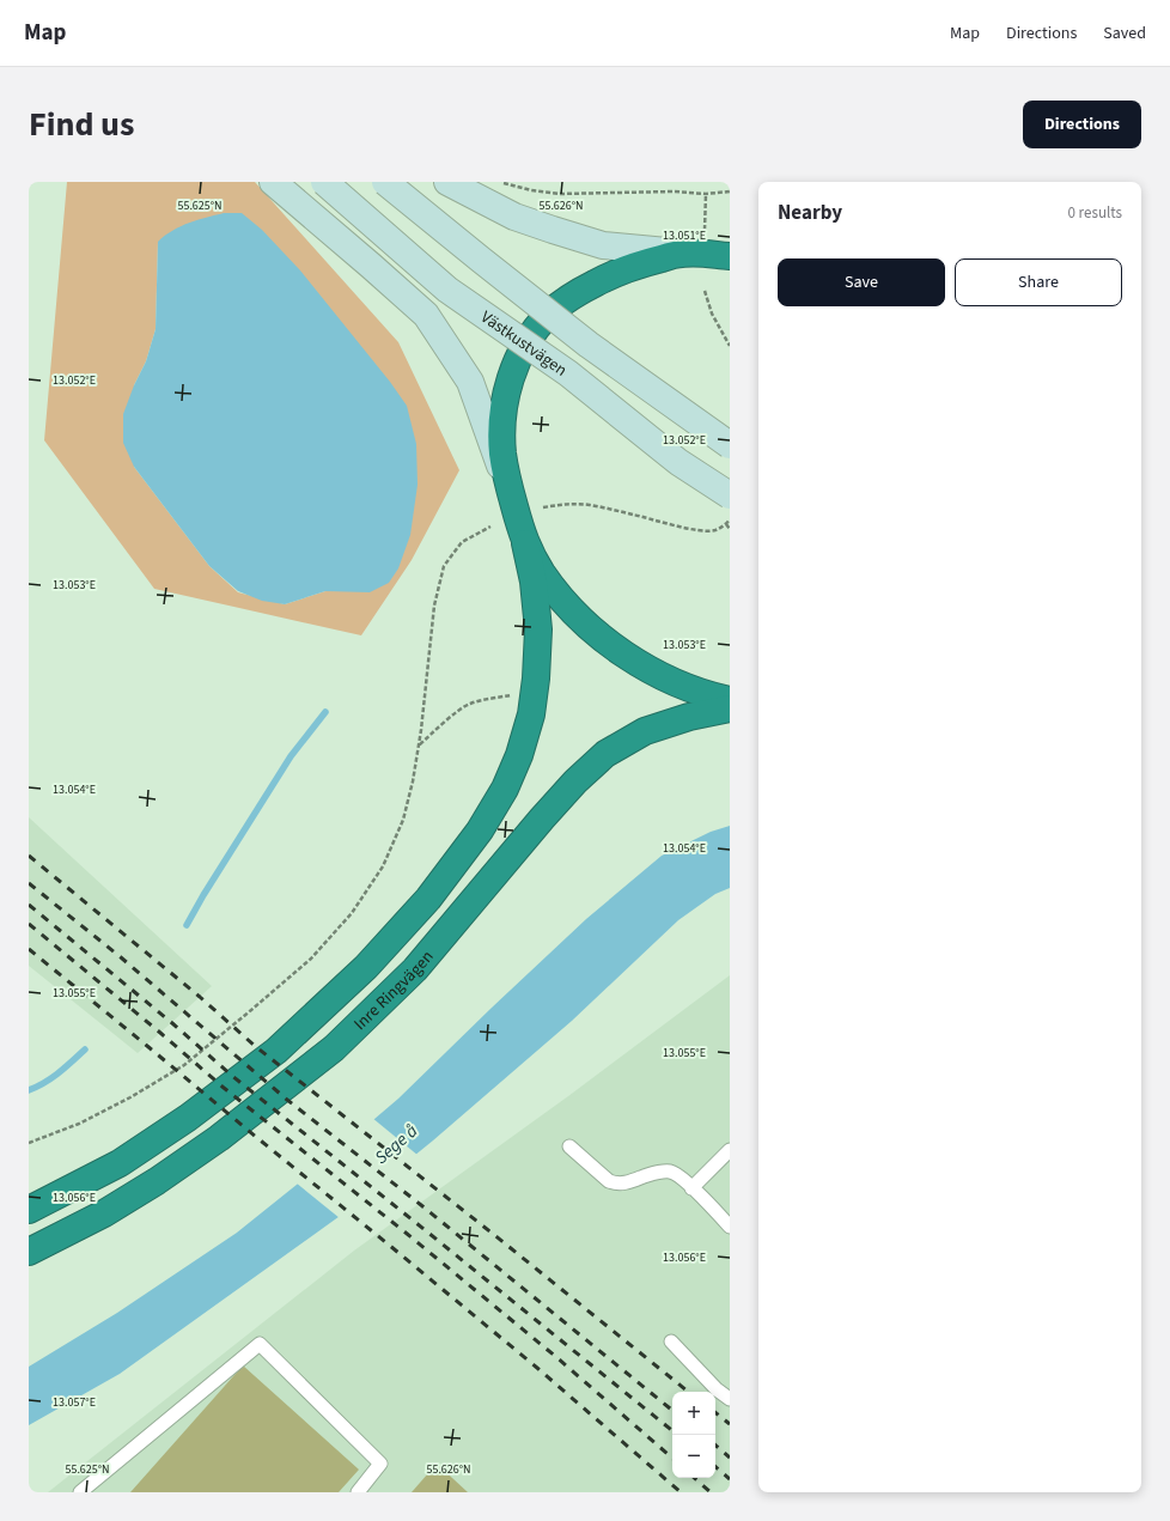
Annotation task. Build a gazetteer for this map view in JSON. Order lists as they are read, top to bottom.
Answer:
{
  "streets": {
    "highway": ["Inre Ringvägen"],
    "main road": ["Västkustvägen"]
  },
  "water": ["Sege å"],
  "page": {
    "header": "Map",
    "nav": ["Map", "Directions", "Saved"],
    "title": "Find us",
    "buttons": [
      "Directions",
      ["Save", "Share"]
    ],
    "heading": ["Nearby", "0 results"],
    "map_buttons": ["+", "−"]
  },
  "coordinates": [
    "55.625°N",
    "55.626°N",
    "13.051°E",
    "13.052°E",
    "13.053°E",
    "13.054°E",
    "13.055°E",
    "13.056°E",
    "13.057°E"
  ]
}
